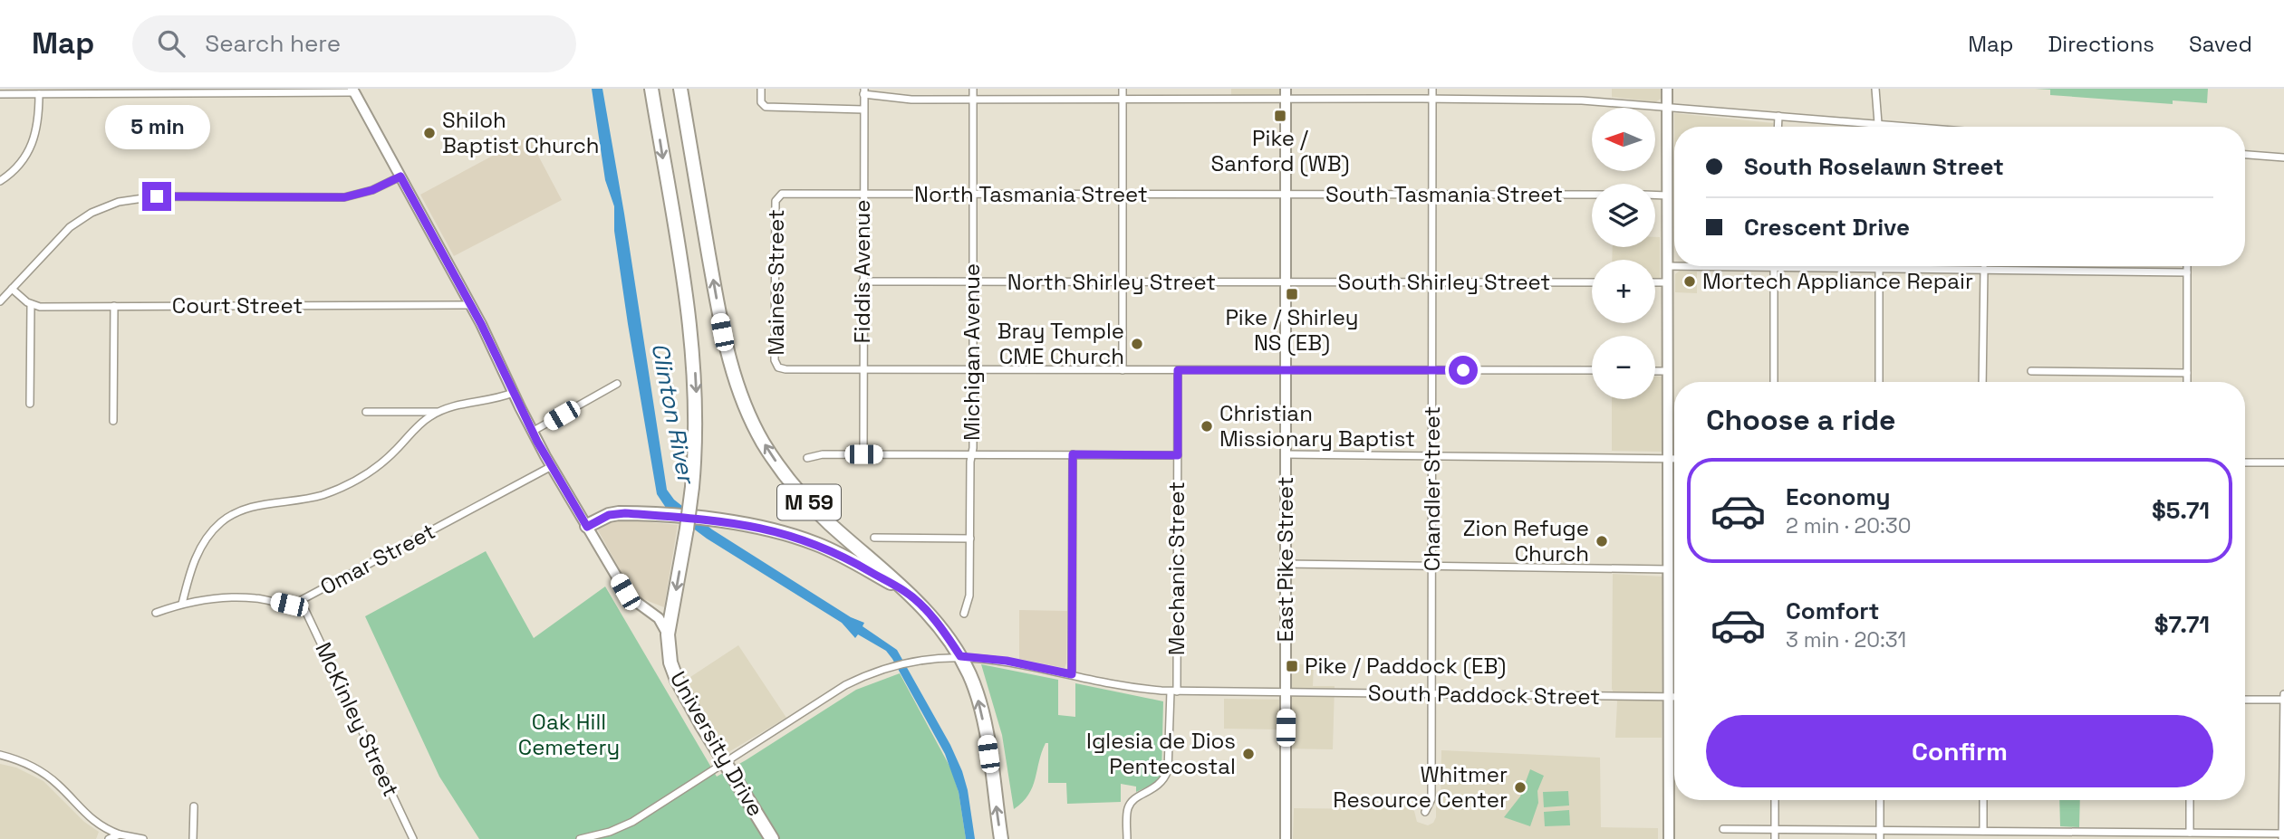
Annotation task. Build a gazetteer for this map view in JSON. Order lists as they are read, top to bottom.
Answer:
{
  "streets": {
    "highway": ["M 59", "University Drive"],
    "main road": ["East Pike Street"],
    "street": [
      "North Tasmania Street",
      "South Tasmania Street",
      "Fiddis Avenue",
      "Maines Street",
      "North Shirley Street",
      "South Shirley Street",
      "Court Street",
      "Michigan Avenue",
      "Chandler Street",
      "Omar Street",
      "Mechanic Street",
      "South Paddock Street",
      "McKinley Street"
    ]
  },
  "crossings": [
    ["North Tasmania Street", "South Tasmania Street"],
    ["North Tasmania Street", "Fiddis Avenue"],
    ["North Tasmania Street", "Maines Street"],
    ["North Tasmania Street", "Michigan Avenue"],
    ["North Tasmania Street", "East Pike Street"],
    ["South Tasmania Street", "Chandler Street"],
    ["South Tasmania Street", "East Pike Street"],
    ["Fiddis Avenue", "Maines Street"],
    ["Fiddis Avenue", "North Shirley Street"],
    ["North Shirley Street", "South Shirley Street"],
    ["North Shirley Street", "Michigan Avenue"],
    ["North Shirley Street", "East Pike Street"],
    ["South Shirley Street", "Chandler Street"],
    ["South Shirley Street", "East Pike Street"],
    ["Chandler Street", "South Paddock Street"],
    ["M 59", "South Paddock Street"],
    ["Omar Street", "McKinley Street"],
    ["East Pike Street", "South Paddock Street"],
    ["Mechanic Street", "South Paddock Street"],
    ["South Paddock Street", "University Drive"]
  ],
  "one_way": ["University Drive"],
  "water": ["Clinton River"],
  "parks": ["Oak Hill Cemetery"],
  "places": {
    "transit": ["Pike / Sanford (WB)", "Pike / Shirley NS (EB)", "Pike / Paddock (EB)"],
    "other": [
      "Shiloh Baptist Church",
      "Mortech Appliance Repair",
      "Bray Temple CME Church",
      "Christian Missionary Baptist",
      "Zion Refuge Church",
      "Iglesia de Dios Pentecostal",
      "Whitmer Resource Center"
    ]
  },
  "north": "left",
  "page": {
    "header": "Map",
    "search": "Search here",
    "nav": ["Map", "Directions", "Saved"],
    "bubble": "5 min",
    "map_buttons": ["+", "−"],
    "banner": ["South Roselawn Street", "Crescent Drive"],
    "heading": "Choose a ride",
    "list": [
      {
        "name": "Economy",
        "note": "2 min · 20:30",
        "value": "$5.71"
      },
      {
        "name": "Comfort",
        "note": "3 min · 20:31",
        "value": "$7.71"
      }
    ],
    "buttons": "Confirm"
  }
}
